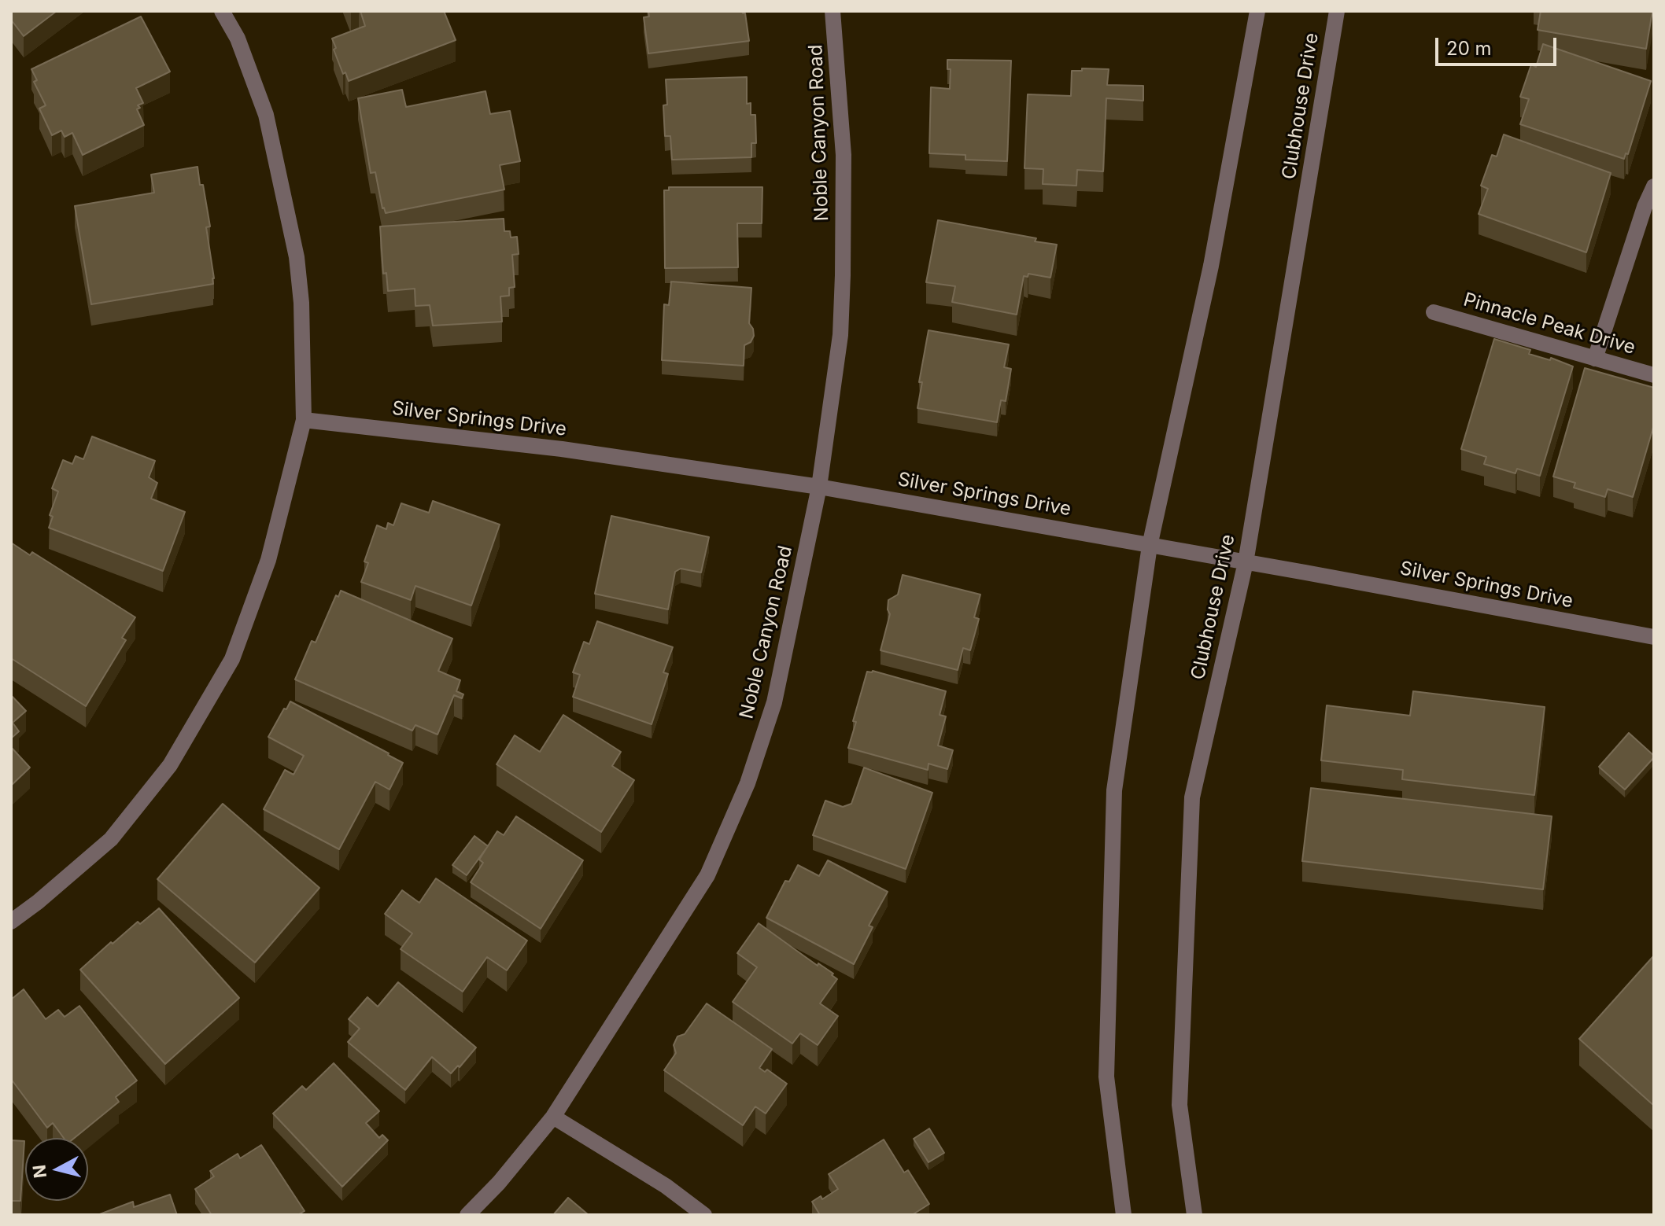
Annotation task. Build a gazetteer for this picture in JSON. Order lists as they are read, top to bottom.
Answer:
{
  "streets": {
    "street": [
      "Clubhouse Drive",
      "Noble Canyon Road",
      "Pinnacle Peak Drive",
      "Silver Springs Drive"
    ]
  },
  "crossings": [
    ["Clubhouse Drive", "Silver Springs Drive"],
    ["Noble Canyon Road", "Silver Springs Drive"]
  ],
  "scale_bar": "20 m",
  "north": "left"
}
